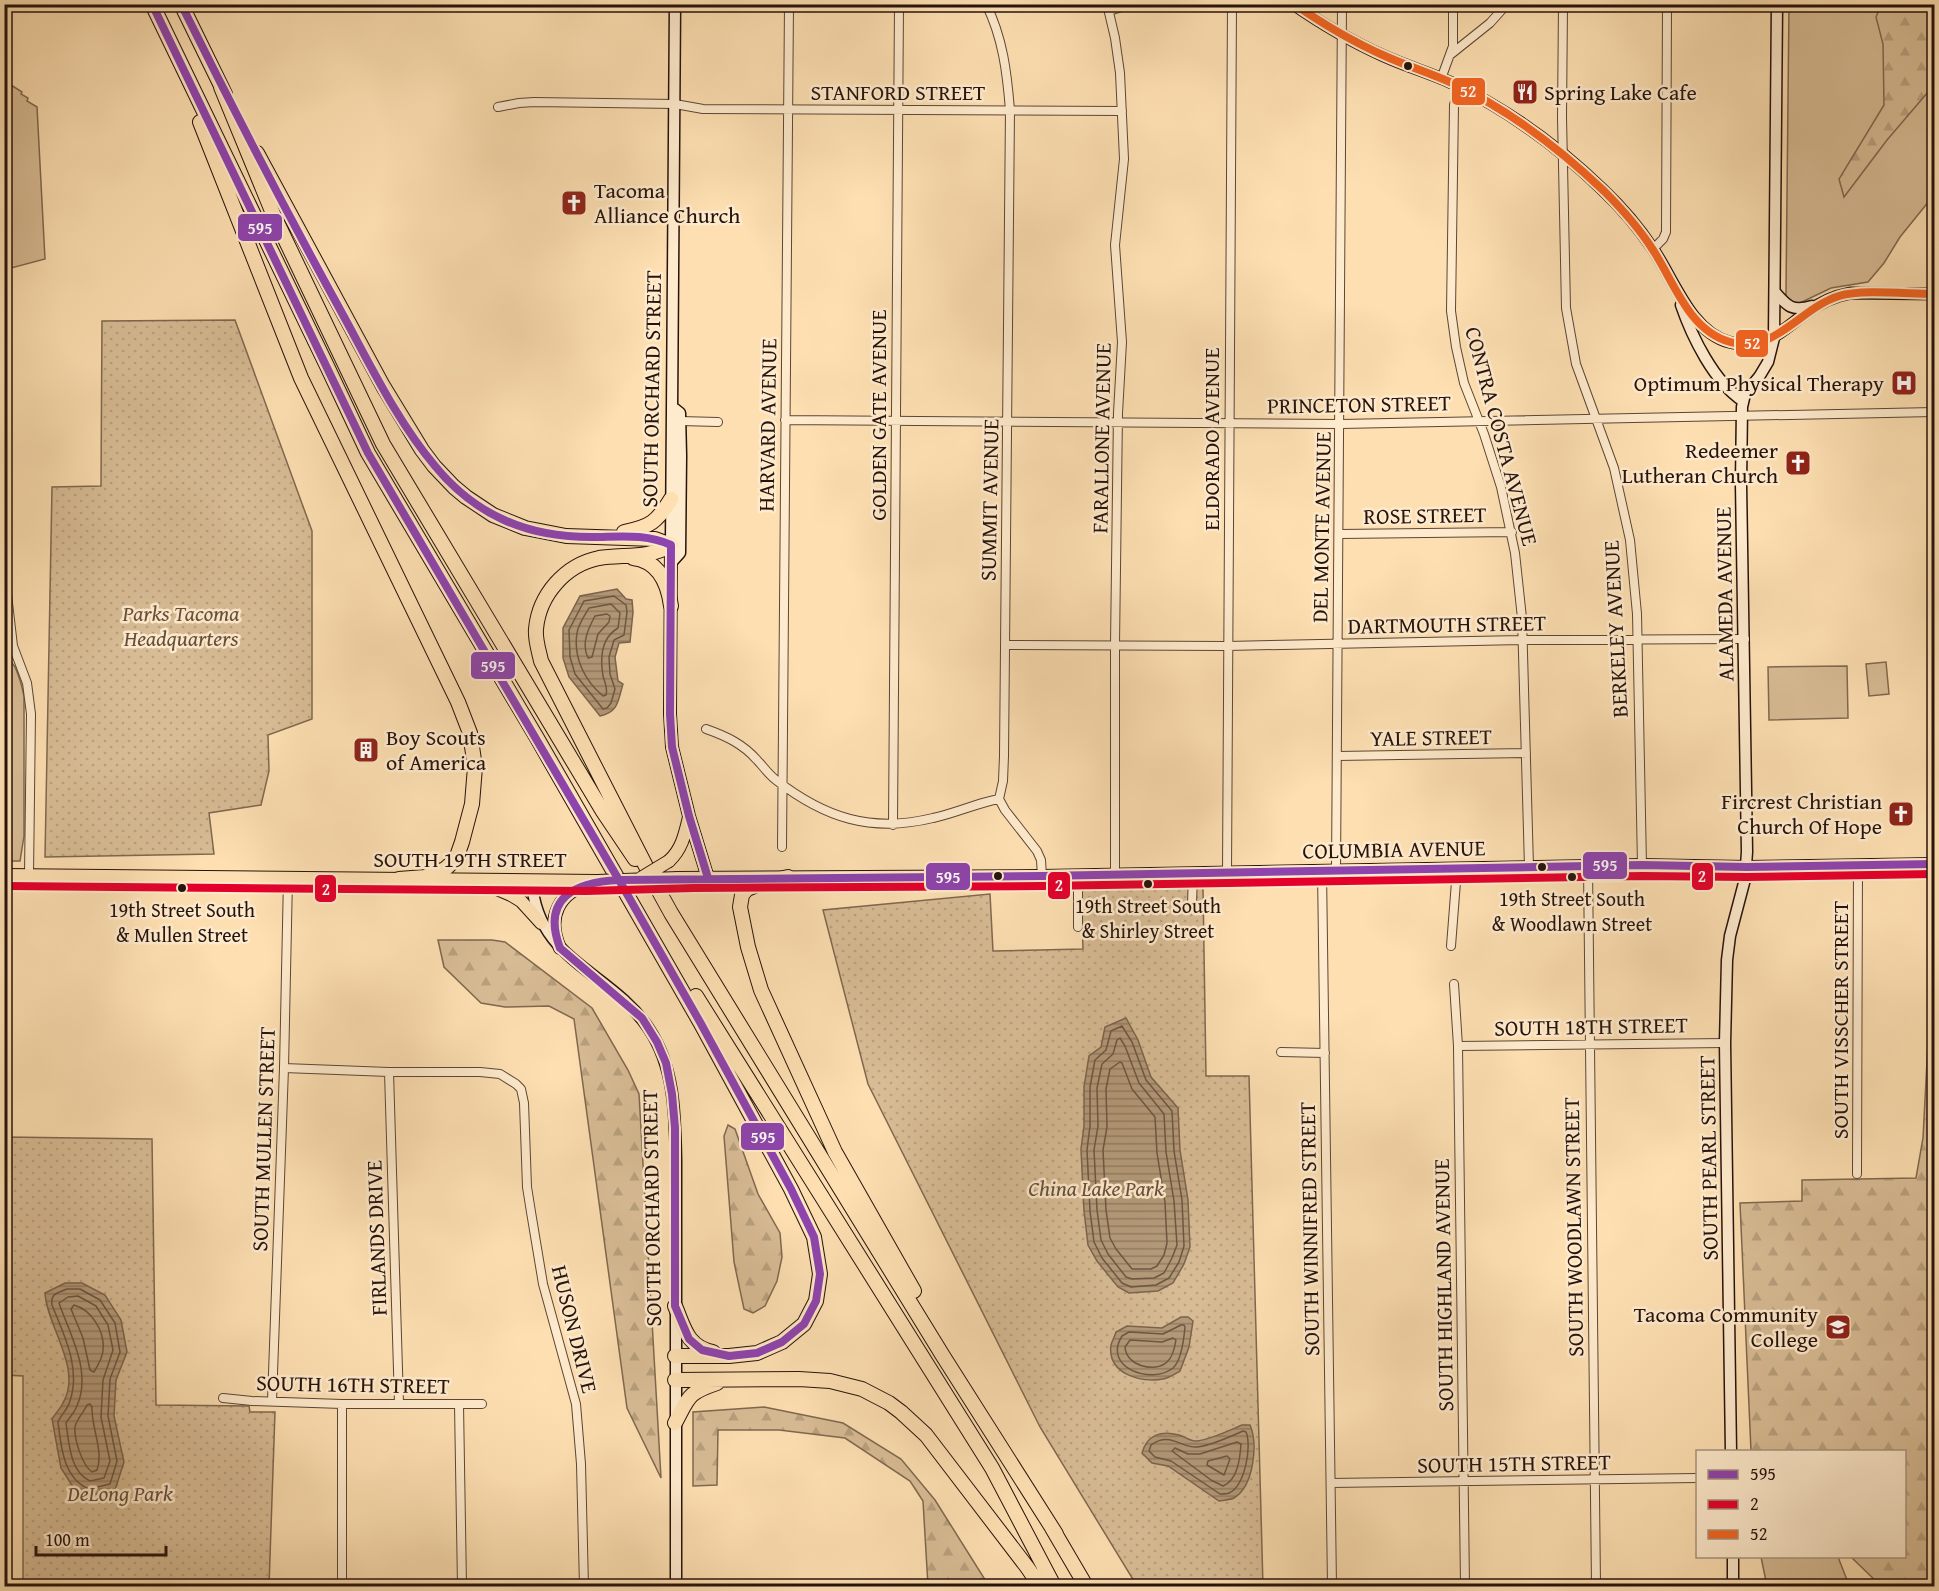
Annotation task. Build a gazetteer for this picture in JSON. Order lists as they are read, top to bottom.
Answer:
{
  "streets": {
    "main road": [
      "SOUTH ORCHARD STREET",
      "ALAMEDA AVENUE",
      "COLUMBIA AVENUE",
      "SOUTH 19TH STREET",
      "SOUTH PEARL STREET"
    ],
    "street": [
      "STANFORD STREET",
      "PRINCETON STREET",
      "GOLDEN GATE AVENUE",
      "HARVARD AVENUE",
      "CONTRA COSTA AVENUE",
      "FARALLONE AVENUE",
      "ELDORADO AVENUE",
      "SUMMIT AVENUE",
      "ROSE STREET",
      "DEL MONTE AVENUE",
      "DARTMOUTH STREET",
      "BERKELEY AVENUE",
      "YALE STREET",
      "SOUTH VISSCHER STREET",
      "SOUTH 18TH STREET",
      "SOUTH MULLEN STREET",
      "SOUTH WOODLAWN STREET",
      "SOUTH WINNIFRED STREET",
      "FIRLANDS DRIVE",
      "SOUTH HIGHLAND AVENUE",
      "HUSON DRIVE",
      "SOUTH 16TH STREET",
      "SOUTH 15TH STREET"
    ]
  },
  "crossings": [
    ["STANFORD STREET", "SOUTH ORCHARD STREET"],
    ["STANFORD STREET", "GOLDEN GATE AVENUE"],
    ["STANFORD STREET", "HARVARD AVENUE"],
    ["STANFORD STREET", "FARALLONE AVENUE"],
    ["STANFORD STREET", "SUMMIT AVENUE"],
    ["SOUTH ORCHARD STREET", "SOUTH 19TH STREET"],
    ["PRINCETON STREET", "GOLDEN GATE AVENUE"],
    ["PRINCETON STREET", "HARVARD AVENUE"],
    ["PRINCETON STREET", "CONTRA COSTA AVENUE"],
    ["PRINCETON STREET", "FARALLONE AVENUE"],
    ["PRINCETON STREET", "ELDORADO AVENUE"],
    ["PRINCETON STREET", "SUMMIT AVENUE"],
    ["PRINCETON STREET", "DEL MONTE AVENUE"],
    ["PRINCETON STREET", "ALAMEDA AVENUE"],
    ["PRINCETON STREET", "BERKELEY AVENUE"],
    ["CONTRA COSTA AVENUE", "ROSE STREET"],
    ["CONTRA COSTA AVENUE", "DARTMOUTH STREET"],
    ["CONTRA COSTA AVENUE", "YALE STREET"],
    ["CONTRA COSTA AVENUE", "COLUMBIA AVENUE"],
    ["FARALLONE AVENUE", "DARTMOUTH STREET"],
    ["FARALLONE AVENUE", "COLUMBIA AVENUE"],
    ["ELDORADO AVENUE", "DARTMOUTH STREET"],
    ["ELDORADO AVENUE", "COLUMBIA AVENUE"],
    ["SUMMIT AVENUE", "DARTMOUTH STREET"],
    ["ROSE STREET", "DEL MONTE AVENUE"],
    ["DEL MONTE AVENUE", "DARTMOUTH STREET"],
    ["DEL MONTE AVENUE", "YALE STREET"],
    ["DEL MONTE AVENUE", "COLUMBIA AVENUE"],
    ["ALAMEDA AVENUE", "DARTMOUTH STREET"],
    ["ALAMEDA AVENUE", "COLUMBIA AVENUE"],
    ["ALAMEDA AVENUE", "SOUTH PEARL STREET"],
    ["DARTMOUTH STREET", "BERKELEY AVENUE"],
    ["BERKELEY AVENUE", "COLUMBIA AVENUE"],
    ["COLUMBIA AVENUE", "SOUTH 19TH STREET"],
    ["COLUMBIA AVENUE", "SOUTH PEARL STREET"],
    ["COLUMBIA AVENUE", "SOUTH WOODLAWN STREET"],
    ["COLUMBIA AVENUE", "SOUTH WINNIFRED STREET"],
    ["SOUTH 19TH STREET", "SOUTH MULLEN STREET"],
    ["SOUTH 18TH STREET", "SOUTH PEARL STREET"],
    ["SOUTH 18TH STREET", "SOUTH WOODLAWN STREET"],
    ["SOUTH 18TH STREET", "SOUTH HIGHLAND AVENUE"],
    ["SOUTH MULLEN STREET", "SOUTH 16TH STREET"],
    ["SOUTH WOODLAWN STREET", "SOUTH 15TH STREET"],
    ["SOUTH WINNIFRED STREET", "SOUTH 15TH STREET"],
    ["FIRLANDS DRIVE", "HUSON DRIVE"],
    ["FIRLANDS DRIVE", "SOUTH 16TH STREET"],
    ["SOUTH HIGHLAND AVENUE", "SOUTH 15TH STREET"]
  ],
  "parks": ["Parks Tacoma Headquarters", "China Lake Park", "DeLong Park"],
  "places": {
    "restaurant": ["Spring Lake Cafe"],
    "church": ["Tacoma Alliance Church", "Redeemer Lutheran Church", "Fircrest Christian Church Of Hope"],
    "hospital": ["Optimum Physical Therapy"],
    "building": ["Boy Scouts of America"],
    "other": ["19th Street South & Woodlawn Street", "19th Street South & Shirley Street", "19th Street South & Mullen Street"],
    "school or university": ["Tacoma Community College"]
  },
  "lines": ["transit line 595", "transit line 52", "transit line 2"],
  "legend": ["595", "2", "52"],
  "scale_bar": "100 m"
}
